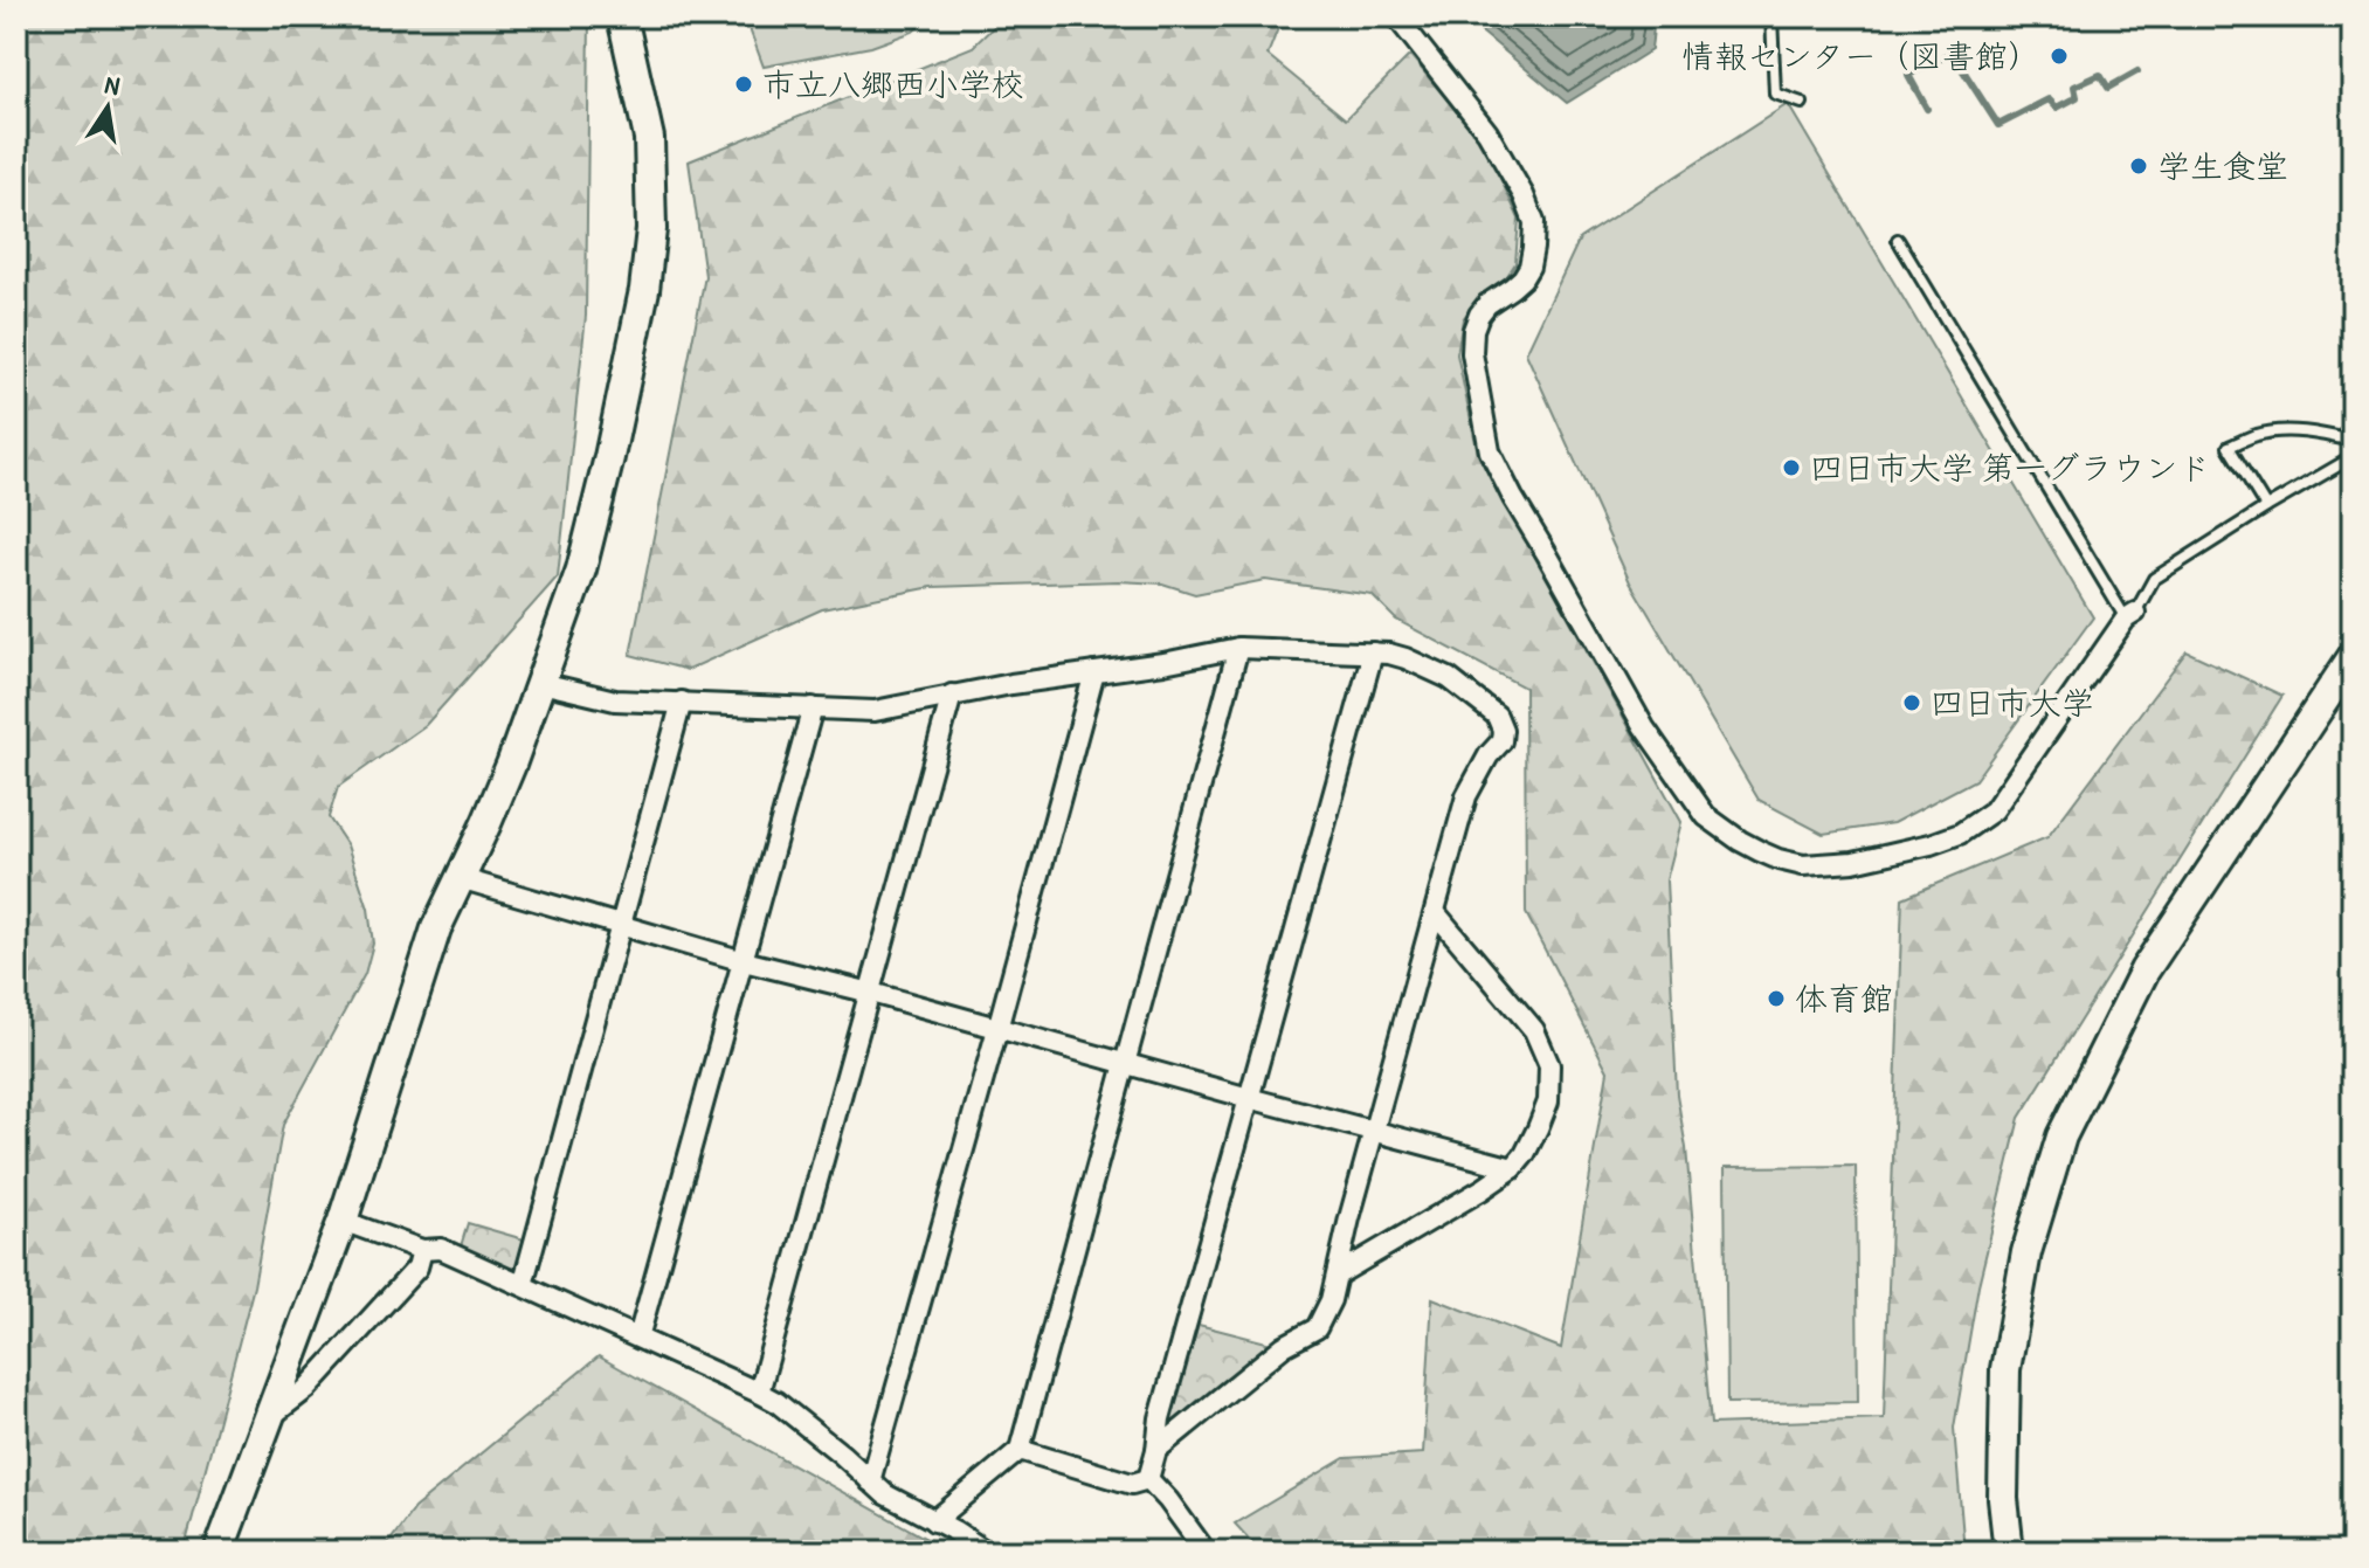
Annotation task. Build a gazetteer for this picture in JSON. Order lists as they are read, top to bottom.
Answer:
{
  "places": [
    "情報センター（図書館）",
    "市立八郷西小学校",
    "学生食堂",
    "四日市大学 第一グラウンド",
    "四日市大学",
    "体育館"
  ],
  "north": "top"
}
